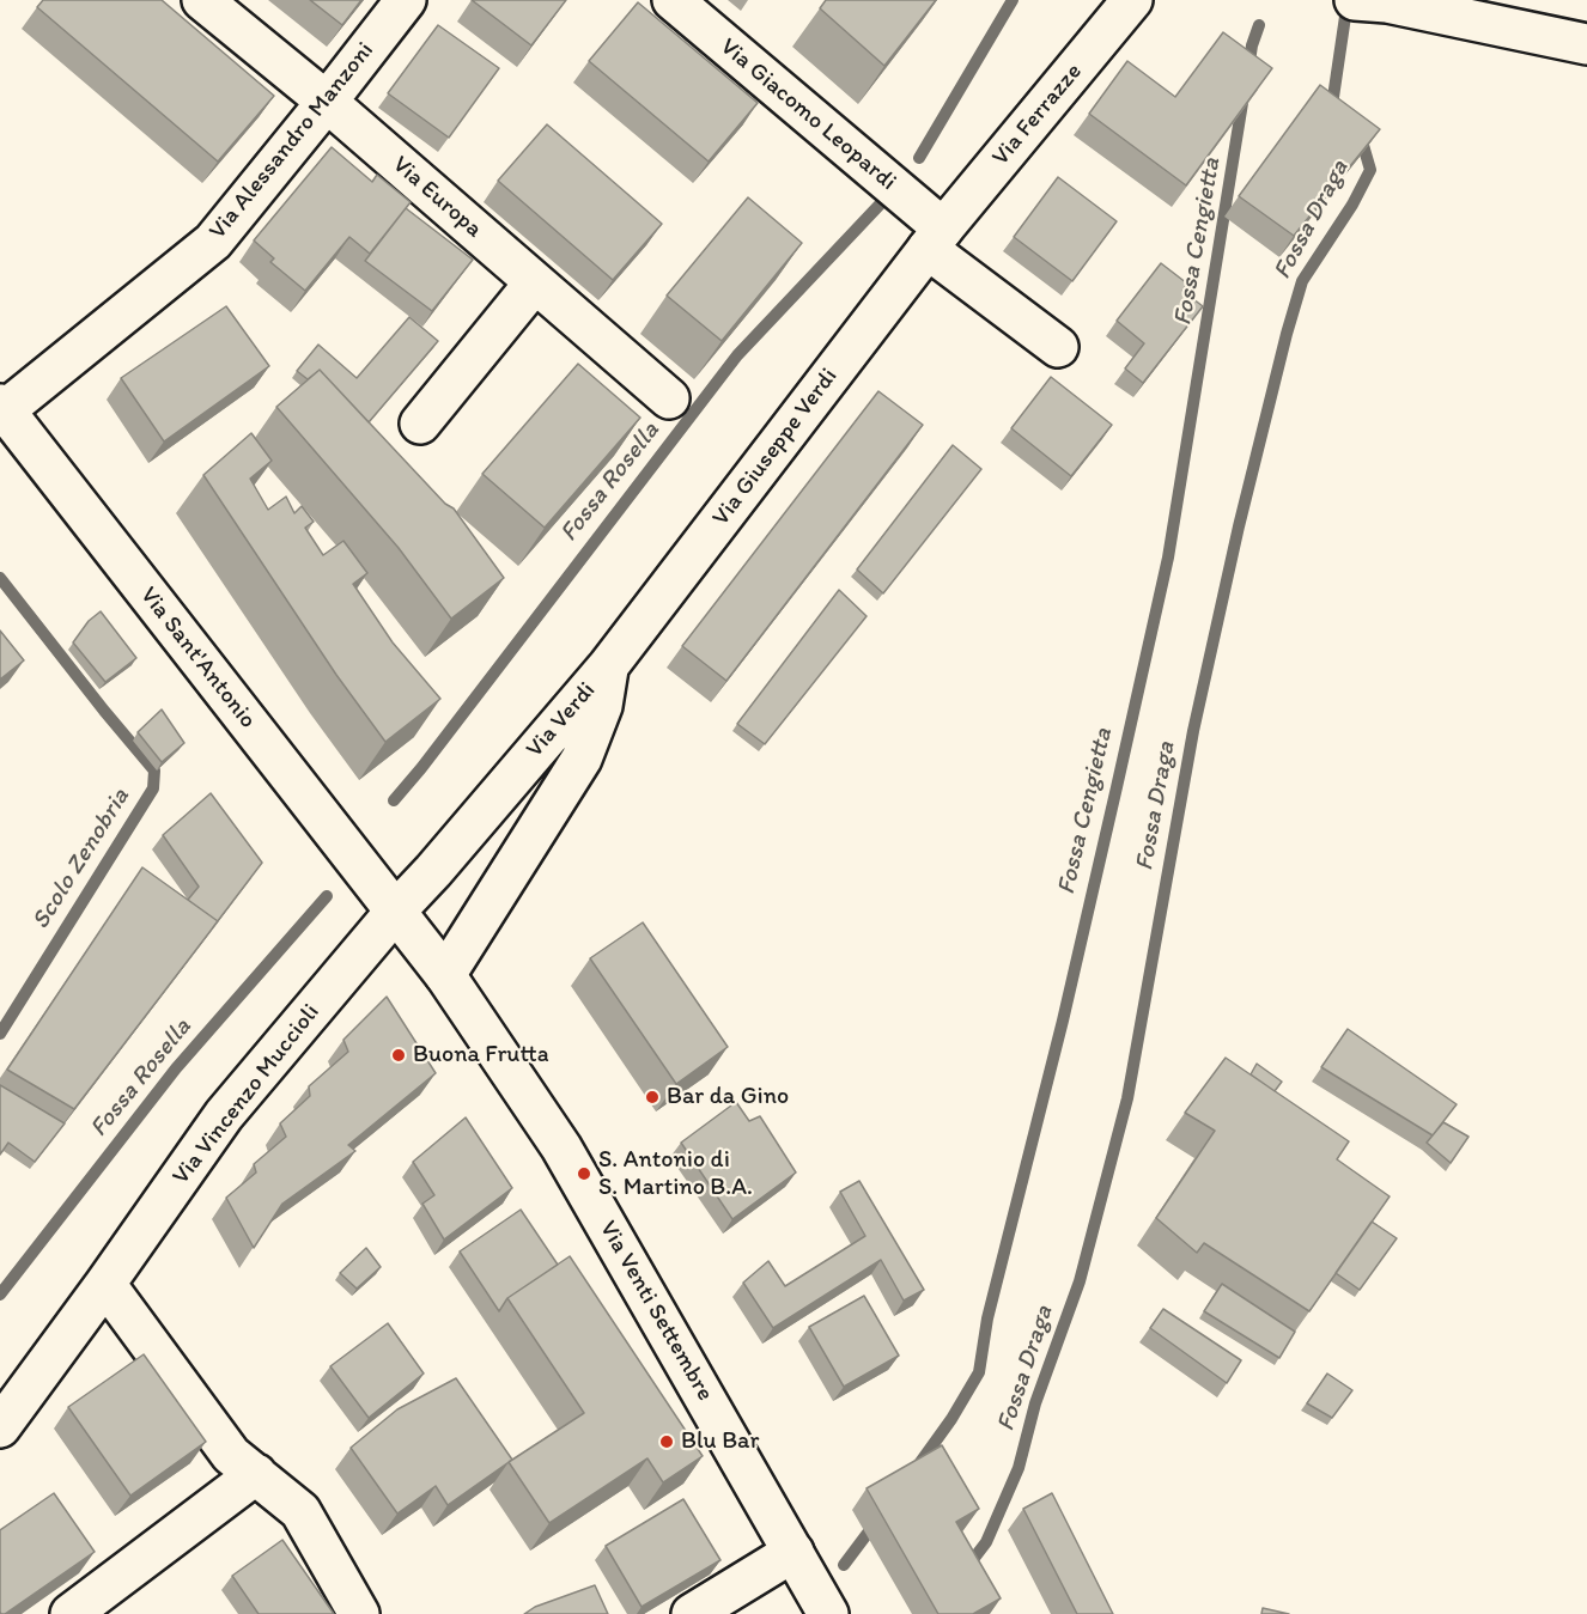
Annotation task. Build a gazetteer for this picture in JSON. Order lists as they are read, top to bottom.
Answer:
{
  "streets": {
    "street": [
      "Via Giacomo Leopardi",
      "Via Ferrazze",
      "Via Alessandro Manzoni",
      "Via Europa",
      "Via Giuseppe Verdi",
      "Via Sant'Antonio",
      "Via Verdi",
      "Via Vincenzo Muccioli",
      "Via Venti Settembre"
    ]
  },
  "crossings": [
    ["Via Giacomo Leopardi", "Via Ferrazze"],
    ["Via Giacomo Leopardi", "Via Giuseppe Verdi"],
    ["Via Ferrazze", "Via Giuseppe Verdi"],
    ["Via Alessandro Manzoni", "Via Europa"],
    ["Via Alessandro Manzoni", "Via Sant'Antonio"],
    ["Via Giuseppe Verdi", "Via Verdi"],
    ["Via Sant'Antonio", "Via Verdi"],
    ["Via Sant'Antonio", "Via Vincenzo Muccioli"],
    ["Via Sant'Antonio", "Via Venti Settembre"],
    ["Via Verdi", "Via Vincenzo Muccioli"],
    ["Via Verdi", "Via Venti Settembre"],
    ["Via Vincenzo Muccioli", "Via Venti Settembre"]
  ],
  "water": [
    "Fossa Draga",
    "Fossa Cengietta",
    "Fossa Rosella",
    "Scolo Zenobria"
  ],
  "places": [
    "Buona Frutta",
    "Bar da Gino",
    "S. Antonio di S. Martino B.A.",
    "Blu Bar"
  ]
}
